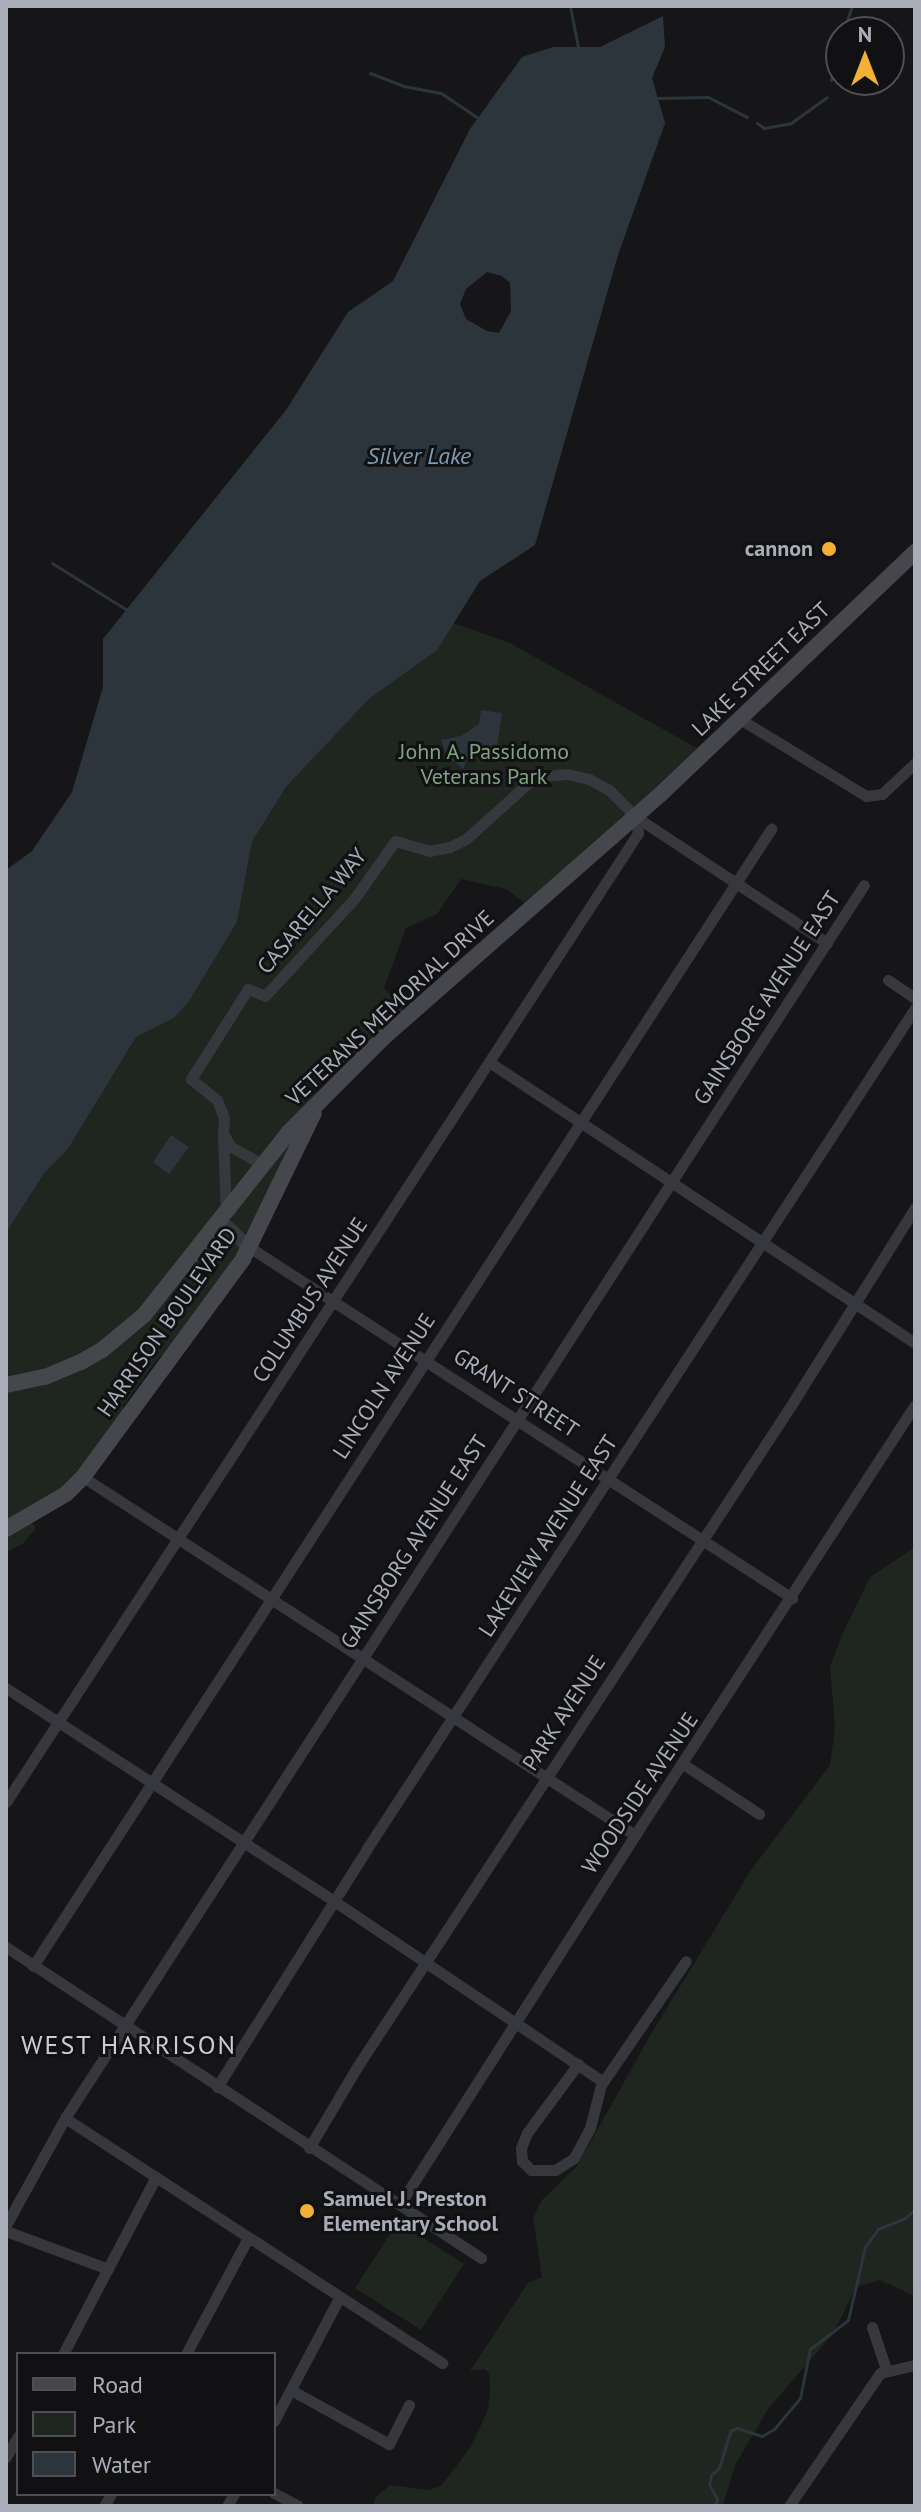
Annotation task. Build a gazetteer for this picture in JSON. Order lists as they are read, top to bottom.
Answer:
{
  "streets": {
    "main road": ["LAKE STREET EAST", "VETERANS MEMORIAL DRIVE", "HARRISON BOULEVARD"],
    "street": [
      "CASARELLA WAY",
      "GAINSBORG AVENUE EAST",
      "COLUMBUS AVENUE",
      "LINCOLN AVENUE",
      "GRANT STREET",
      "LAKEVIEW AVENUE EAST",
      "PARK AVENUE",
      "WOODSIDE AVENUE"
    ]
  },
  "crossings": [
    ["LAKE STREET EAST", "CASARELLA WAY"],
    ["LAKE STREET EAST", "VETERANS MEMORIAL DRIVE"],
    ["LAKE STREET EAST", "COLUMBUS AVENUE"],
    ["CASARELLA WAY", "GAINSBORG AVENUE EAST"],
    ["CASARELLA WAY", "VETERANS MEMORIAL DRIVE"],
    ["CASARELLA WAY", "COLUMBUS AVENUE"],
    ["CASARELLA WAY", "LINCOLN AVENUE"],
    ["GAINSBORG AVENUE EAST", "GRANT STREET"],
    ["VETERANS MEMORIAL DRIVE", "COLUMBUS AVENUE"],
    ["VETERANS MEMORIAL DRIVE", "HARRISON BOULEVARD"],
    ["VETERANS MEMORIAL DRIVE", "GRANT STREET"],
    ["COLUMBUS AVENUE", "GRANT STREET"],
    ["HARRISON BOULEVARD", "GRANT STREET"],
    ["LINCOLN AVENUE", "GRANT STREET"],
    ["GRANT STREET", "LAKEVIEW AVENUE EAST"],
    ["GRANT STREET", "PARK AVENUE"],
    ["GRANT STREET", "WOODSIDE AVENUE"]
  ],
  "districts": ["WEST HARRISON"],
  "water": ["Silver Lake"],
  "parks": ["John A. Passidomo Veterans Park"],
  "places": ["cannon", "Samuel J. Preston Elementary School"],
  "legend": ["Road", "Park", "Water"],
  "north": "top"
}
